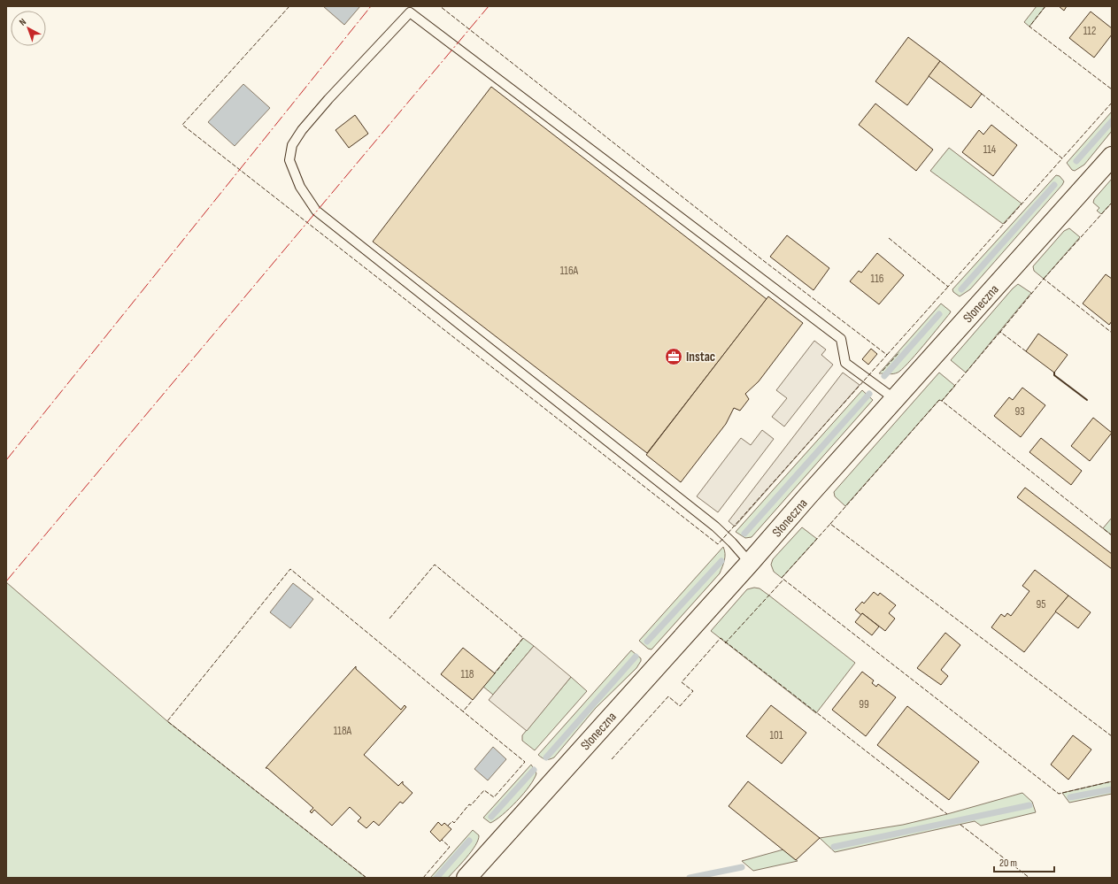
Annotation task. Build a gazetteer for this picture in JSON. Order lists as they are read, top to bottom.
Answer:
{
  "streets": {
    "main road": ["Słoneczna"]
  },
  "places": {
    "office": ["Instac"]
  },
  "house_numbers": [
    "112",
    "114",
    "116A",
    "116",
    "93",
    "95",
    "118",
    "99",
    "118A",
    "101"
  ],
  "scale_bar": "20 m",
  "north": "top left"
}
